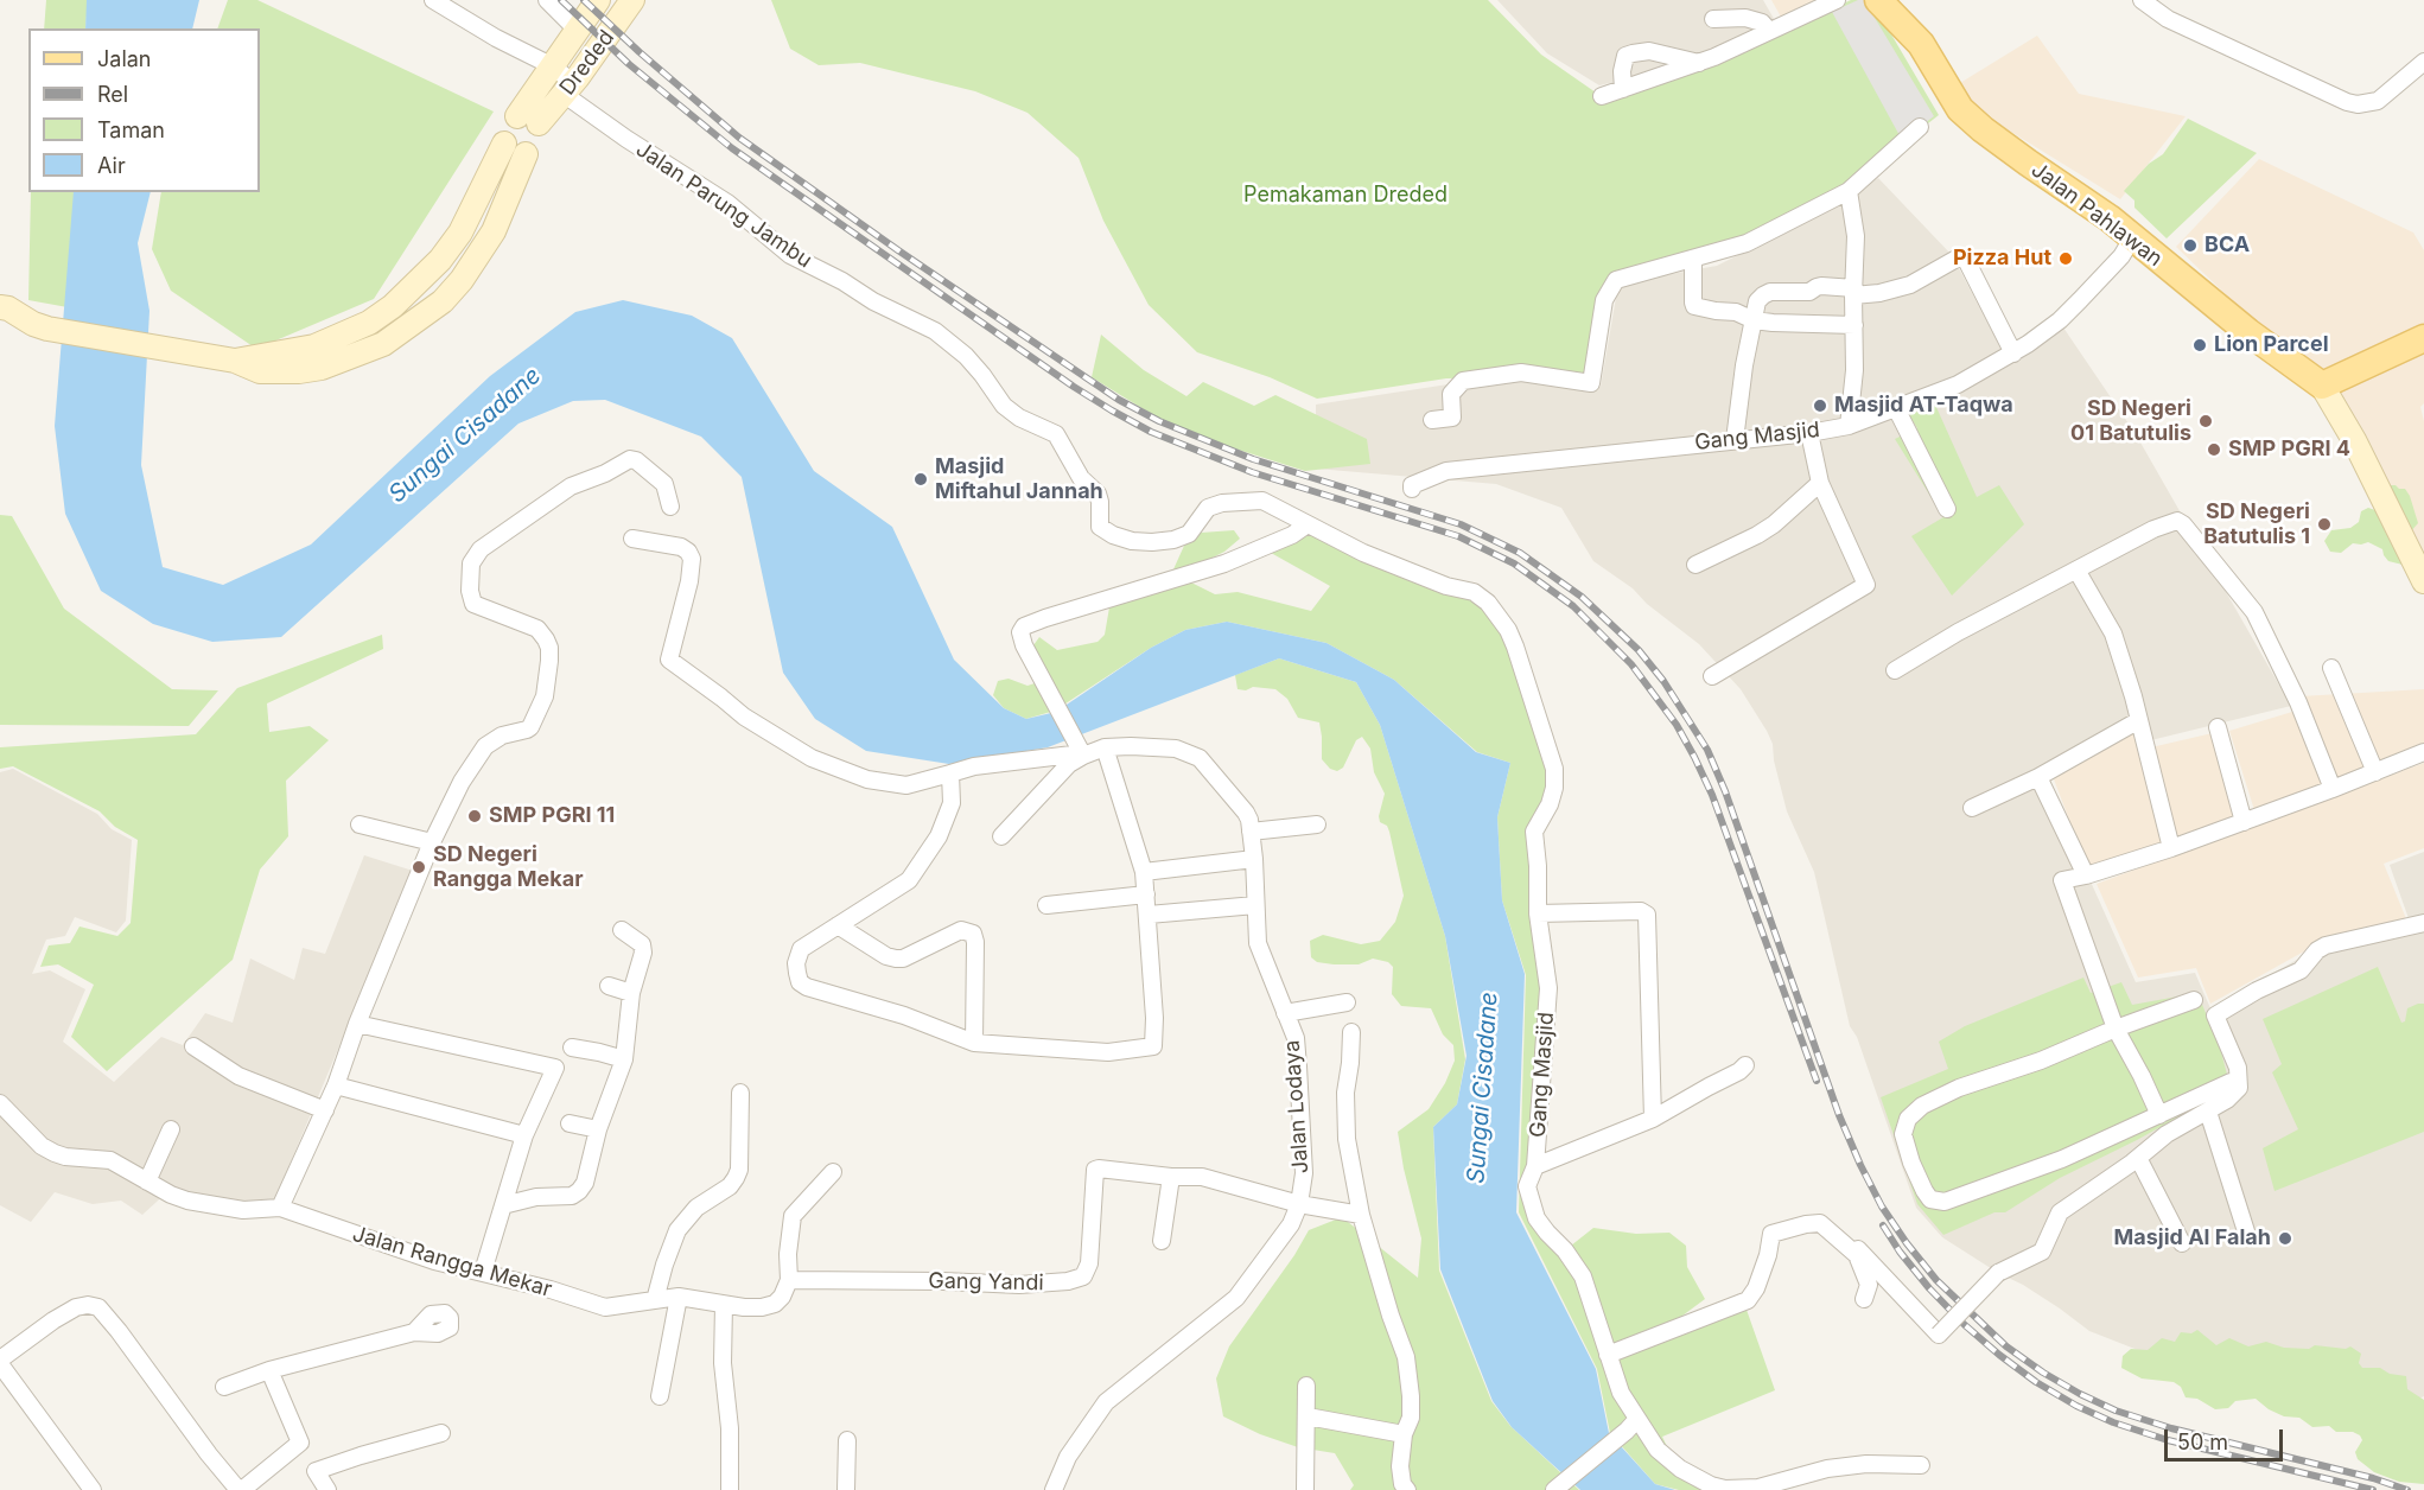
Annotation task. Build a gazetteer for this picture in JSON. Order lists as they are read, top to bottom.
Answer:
{
  "streets": {
    "main road": ["Jalan Pahlawan"],
    "street": [
      "Dreded",
      "Jalan Parung Jambu",
      "Gang Masjid",
      "Jalan Lodaya",
      "Jalan Rangga Mekar",
      "Gang Yandi"
    ]
  },
  "crossings": [
    ["Dreded", "Jalan Parung Jambu"],
    ["Jalan Parung Jambu", "Gang Masjid"],
    ["Jalan Pahlawan", "Gang Masjid"],
    ["Jalan Rangga Mekar", "Gang Yandi"]
  ],
  "water": ["Sungai Cisadane"],
  "parks": ["Pemakaman Dreded"],
  "places": [
    "BCA",
    "Pizza Hut",
    "Lion Parcel",
    "Masjid AT-Taqwa",
    "SD Negeri 01 Batutulis",
    "SMP PGRI 4",
    "Masjid Miftahul Jannah",
    "SD Negeri Batutulis 1",
    "SMP PGRI 11",
    "SD Negeri Rangga Mekar",
    "Masjid Al Falah"
  ],
  "legend": [
    "Jalan",
    "Rel",
    "Taman",
    "Air"
  ],
  "scale_bar": "50 m"
}
